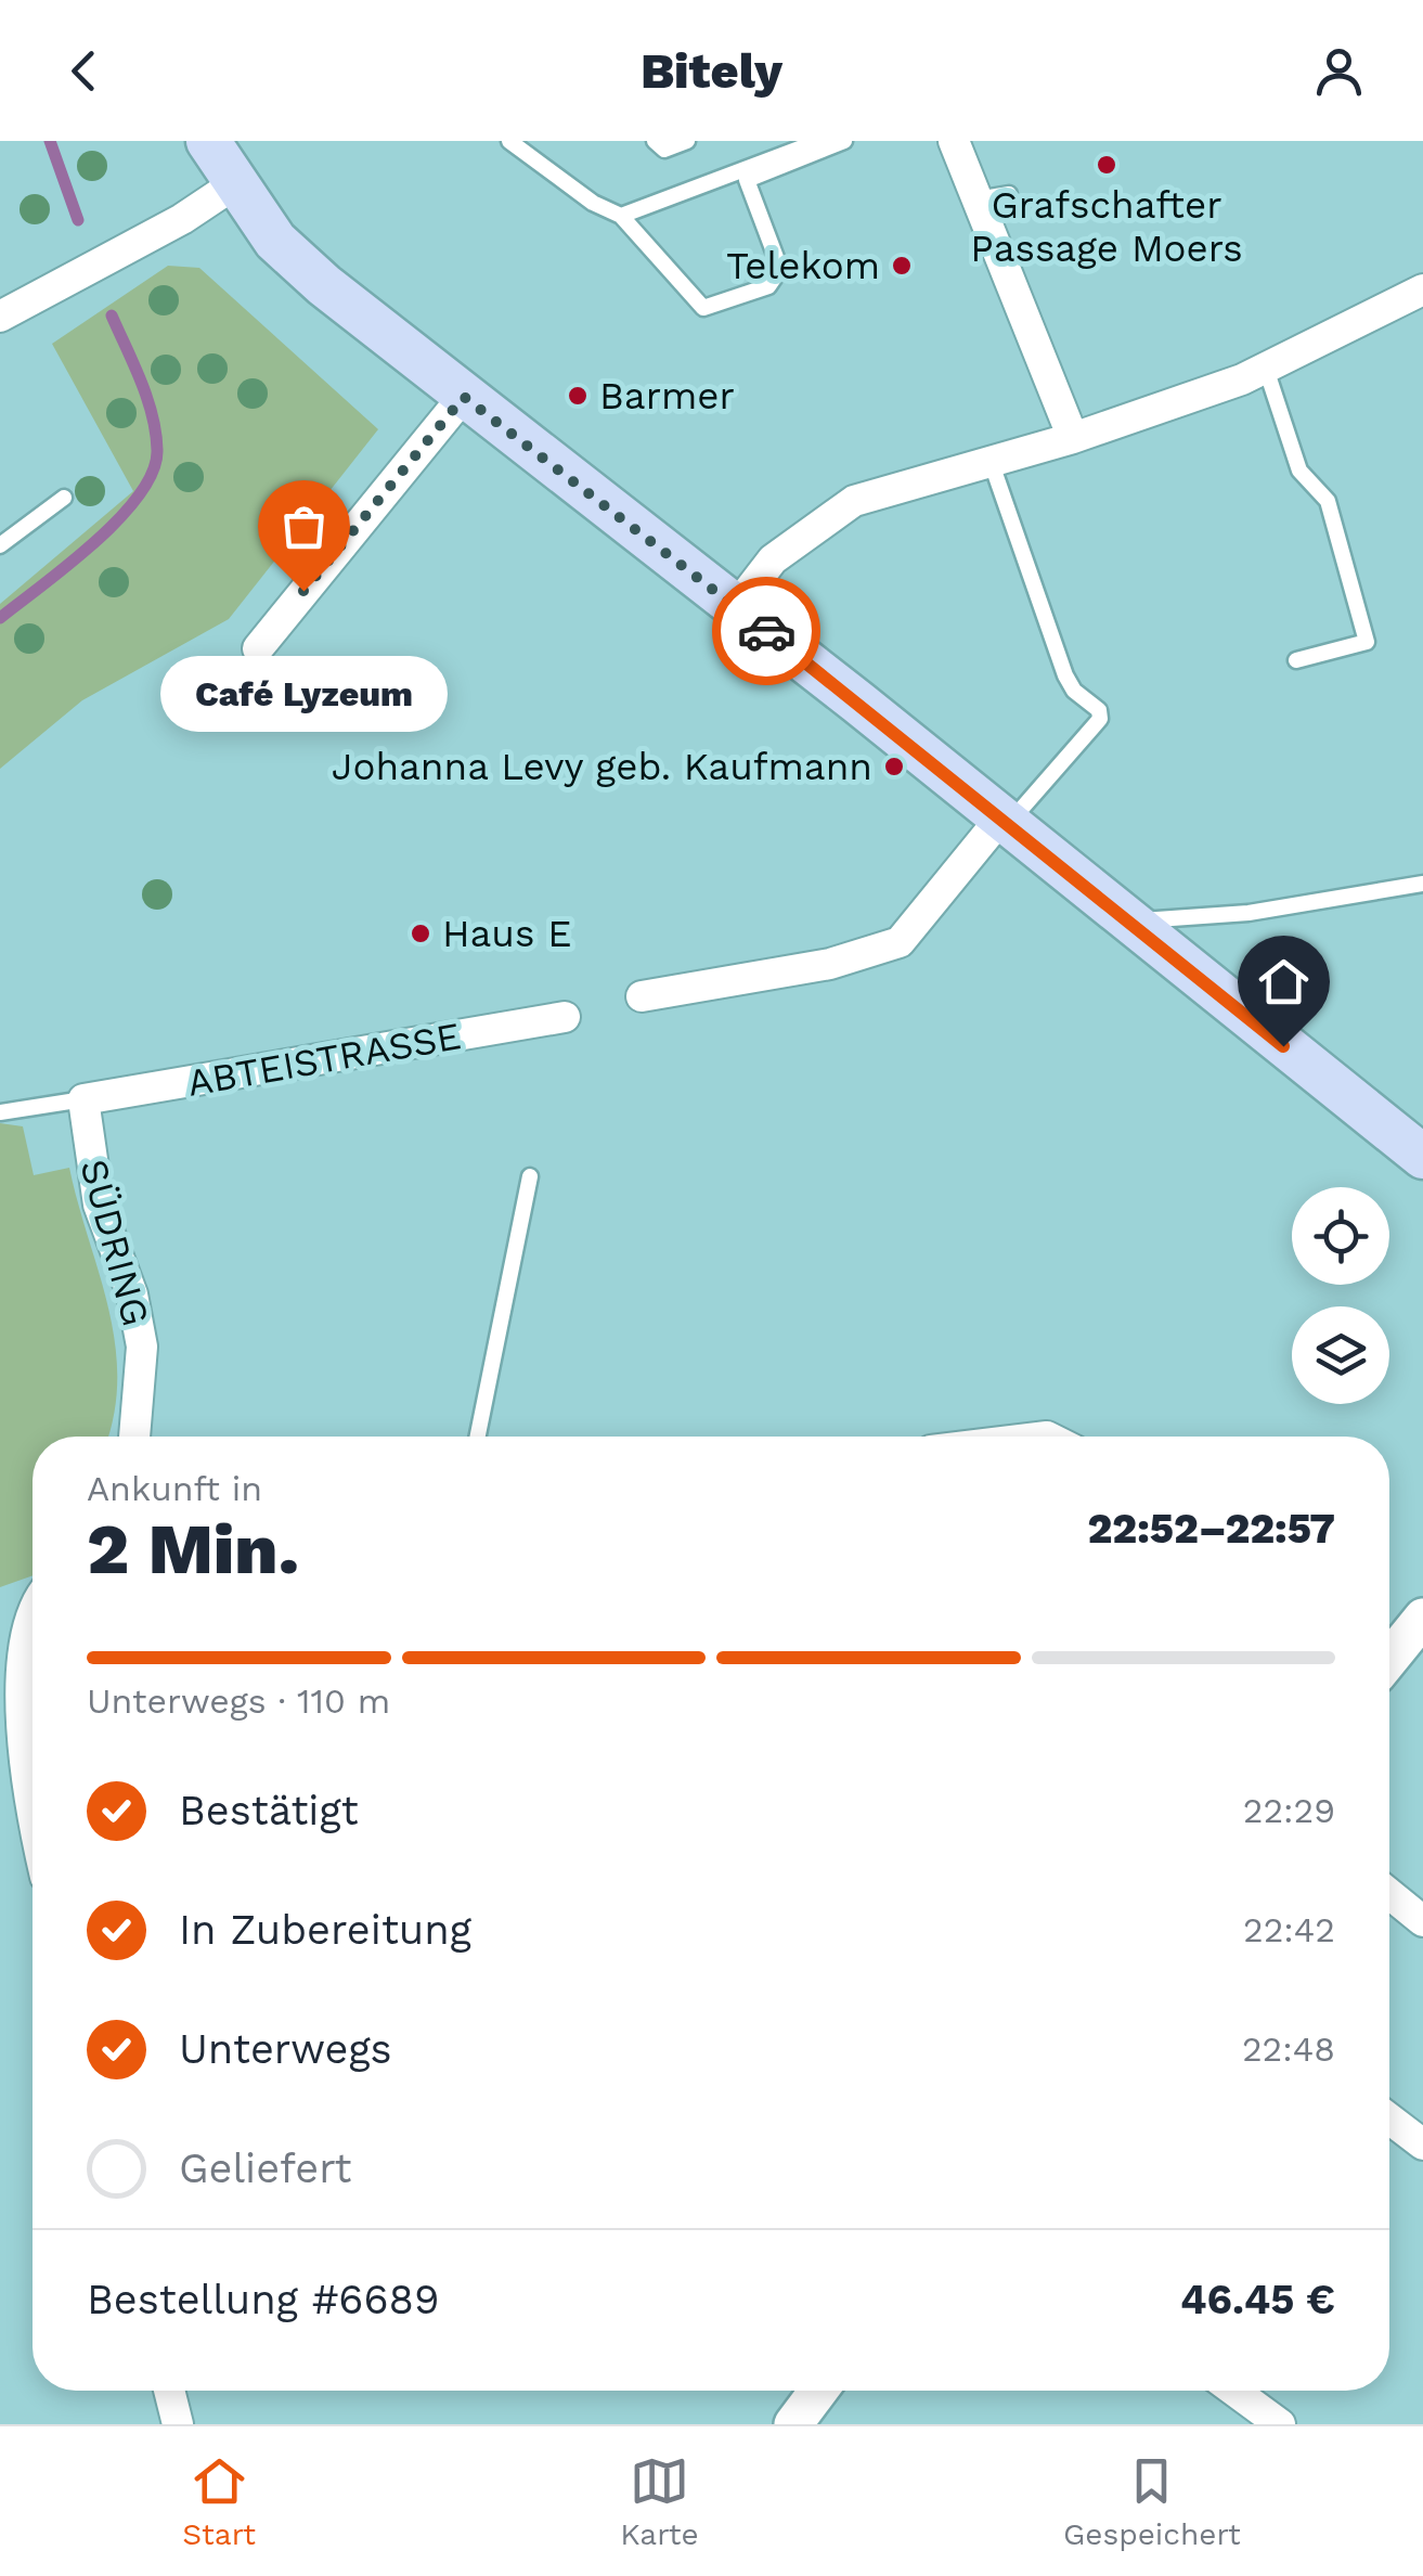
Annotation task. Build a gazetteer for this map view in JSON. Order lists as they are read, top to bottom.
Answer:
{
  "streets": {
    "street": ["ABTEISTRASSE", "SÜDRING"]
  },
  "crossings": [
    ["ABTEISTRASSE", "SÜDRING"]
  ],
  "places": [
    "Grafschafter Passage Moers",
    "Telekom",
    "Barmer",
    "Café Lyzeum",
    "Johanna Levy geb. Kaufmann",
    "Haus E"
  ],
  "page": {
    "header": "Bitely",
    "bubble": "Café Lyzeum",
    "heading": ["2 Min.", "Ankunft in", "22:52–22:57"],
    "panel": ["Bestellung #6689", "46.45 €"],
    "bar": "Unterwegs · 110 m",
    "list": [
      ["Bestätigt", "22:29"],
      ["In Zubereitung", "22:42"],
      ["Unterwegs", "22:48"],
      "Geliefert"
    ],
    "tabs": ["Start", "Karte", "Gespeichert"]
  }
}
